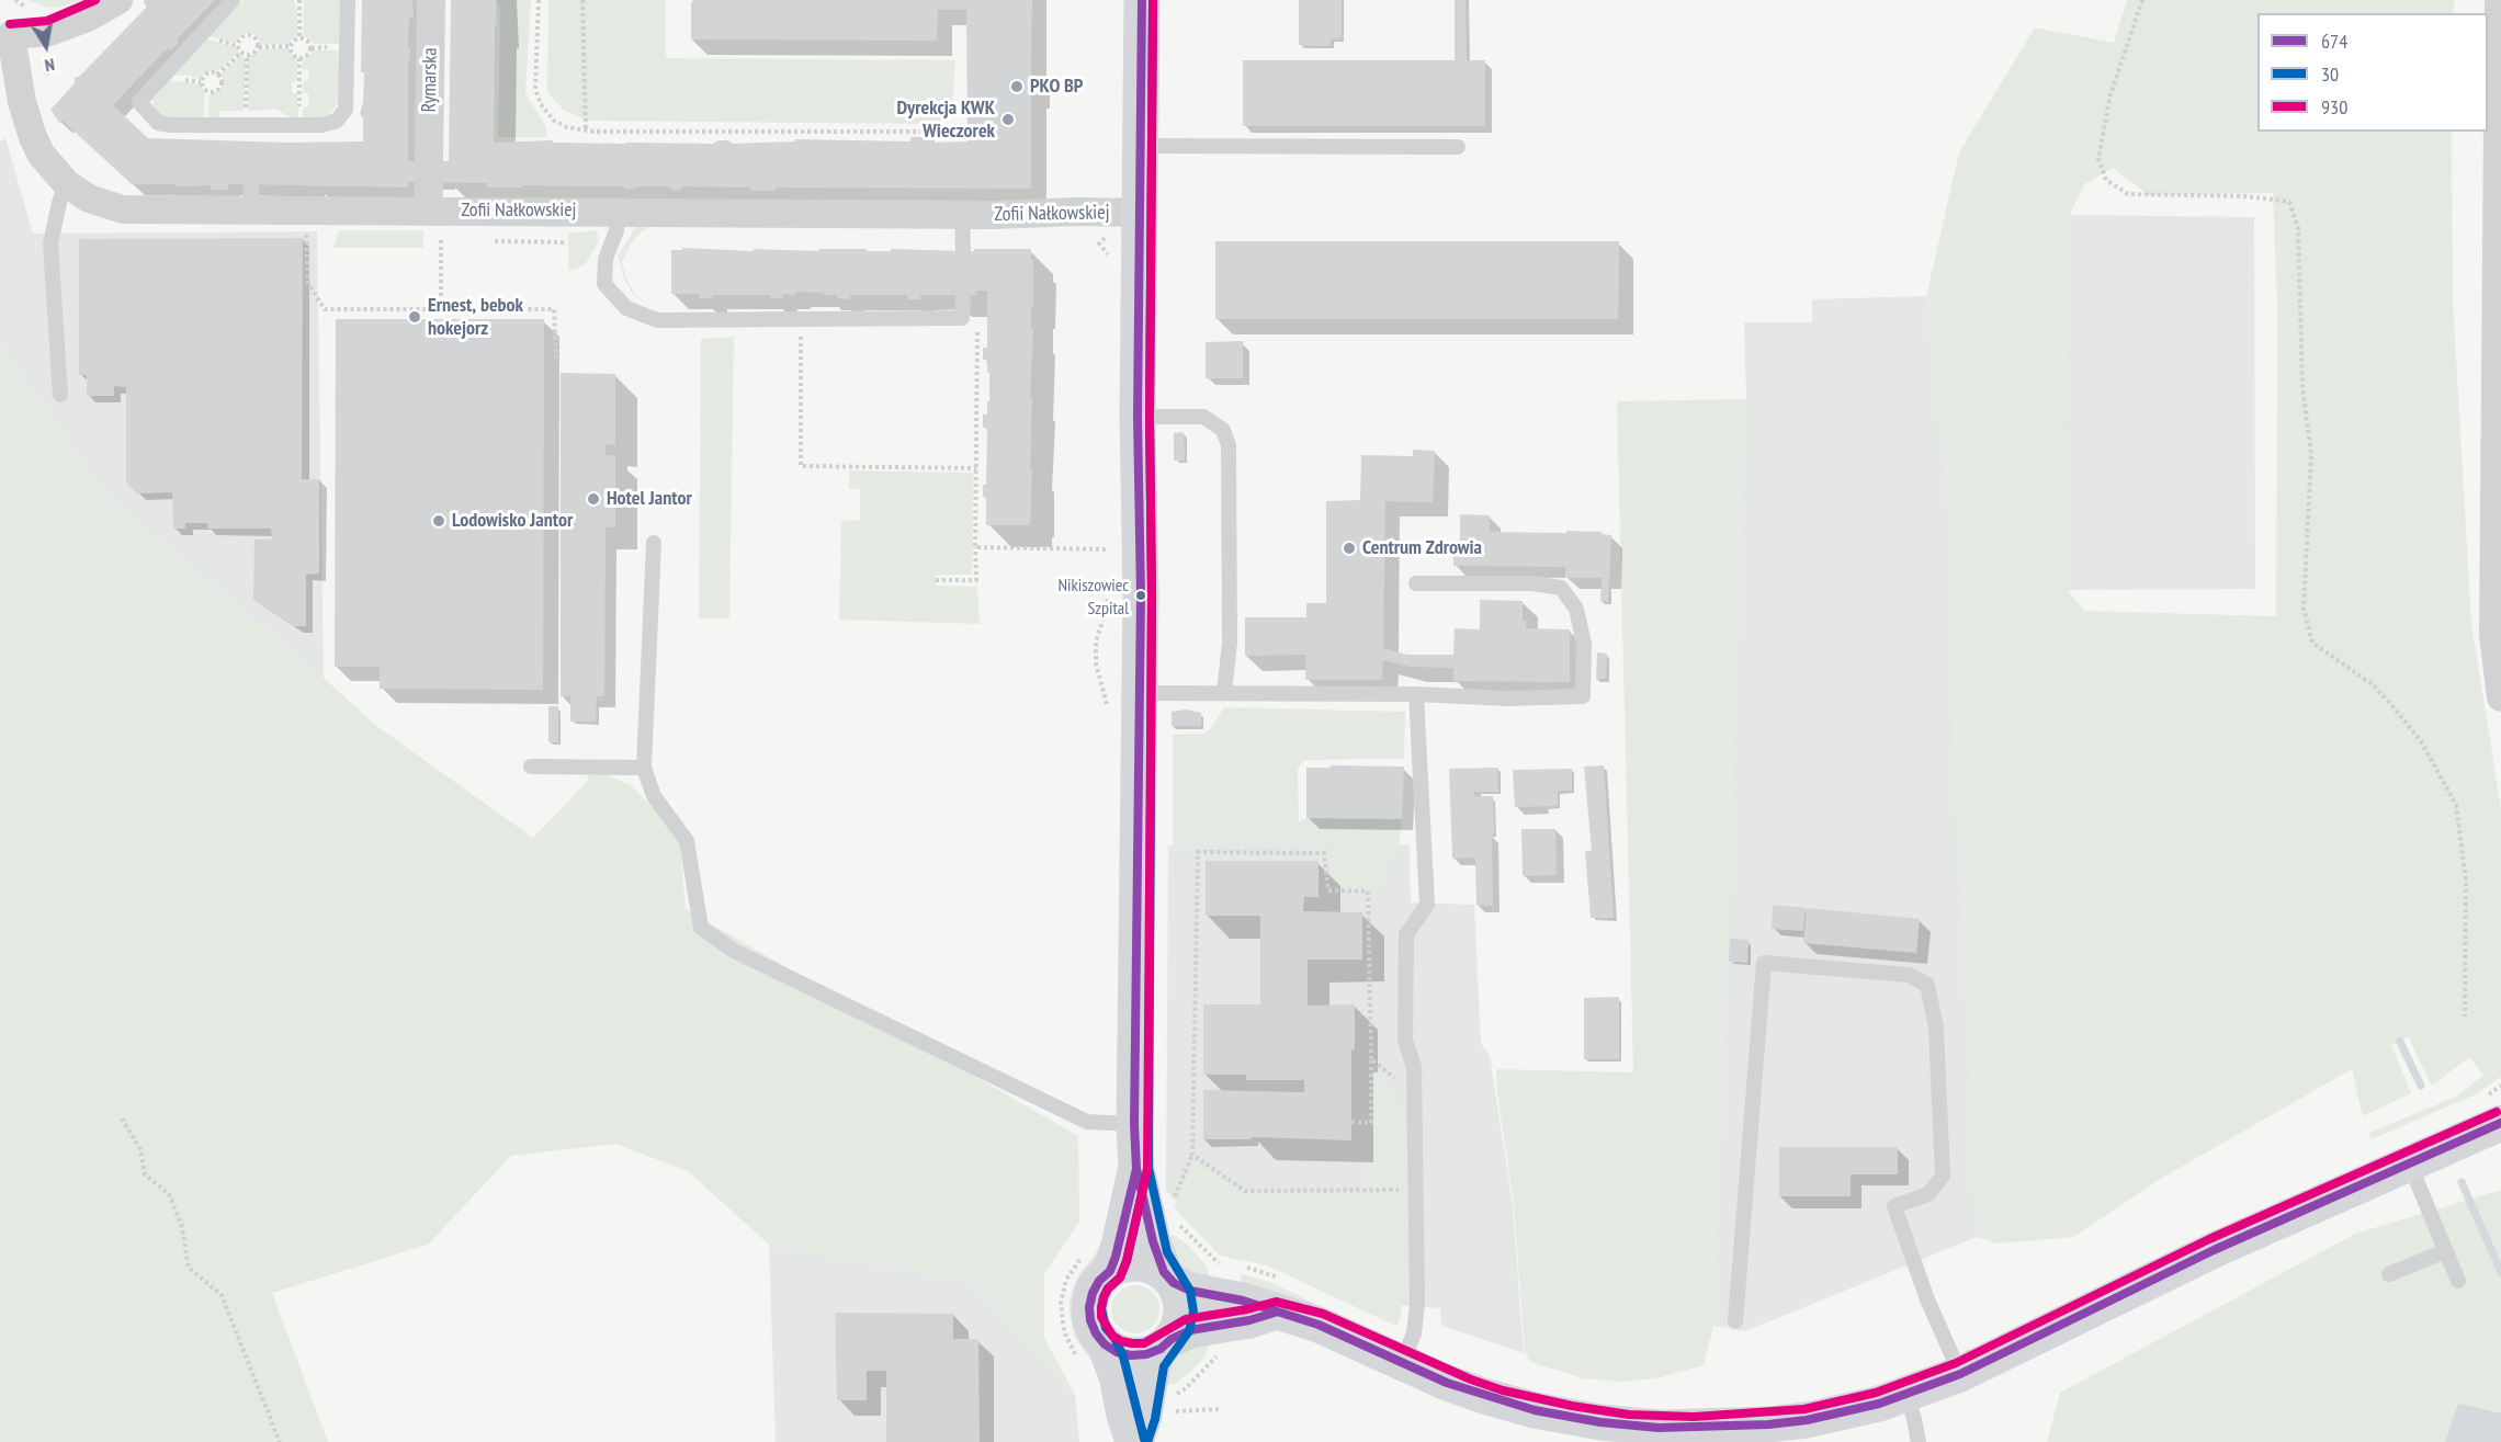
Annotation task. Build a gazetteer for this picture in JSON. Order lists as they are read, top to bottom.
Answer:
{
  "streets": {
    "street": ["Rymarska", "Zofii Nałkowskiej"]
  },
  "crossings": [
    ["Rymarska", "Zofii Nałkowskiej"]
  ],
  "places": [
    "PKO BP",
    "Dyrekcja KWK Wieczorek",
    "Ernest, bebok hokejorz",
    "Hotel Jantor",
    "Lodowisko Jantor",
    "Centrum Zdrowia",
    "Nikiszowiec Szpital"
  ],
  "lines": ["transit line 674", "transit line 30", "transit line 930"],
  "legend": ["674", "30", "930"],
  "north": "bottom"
}
